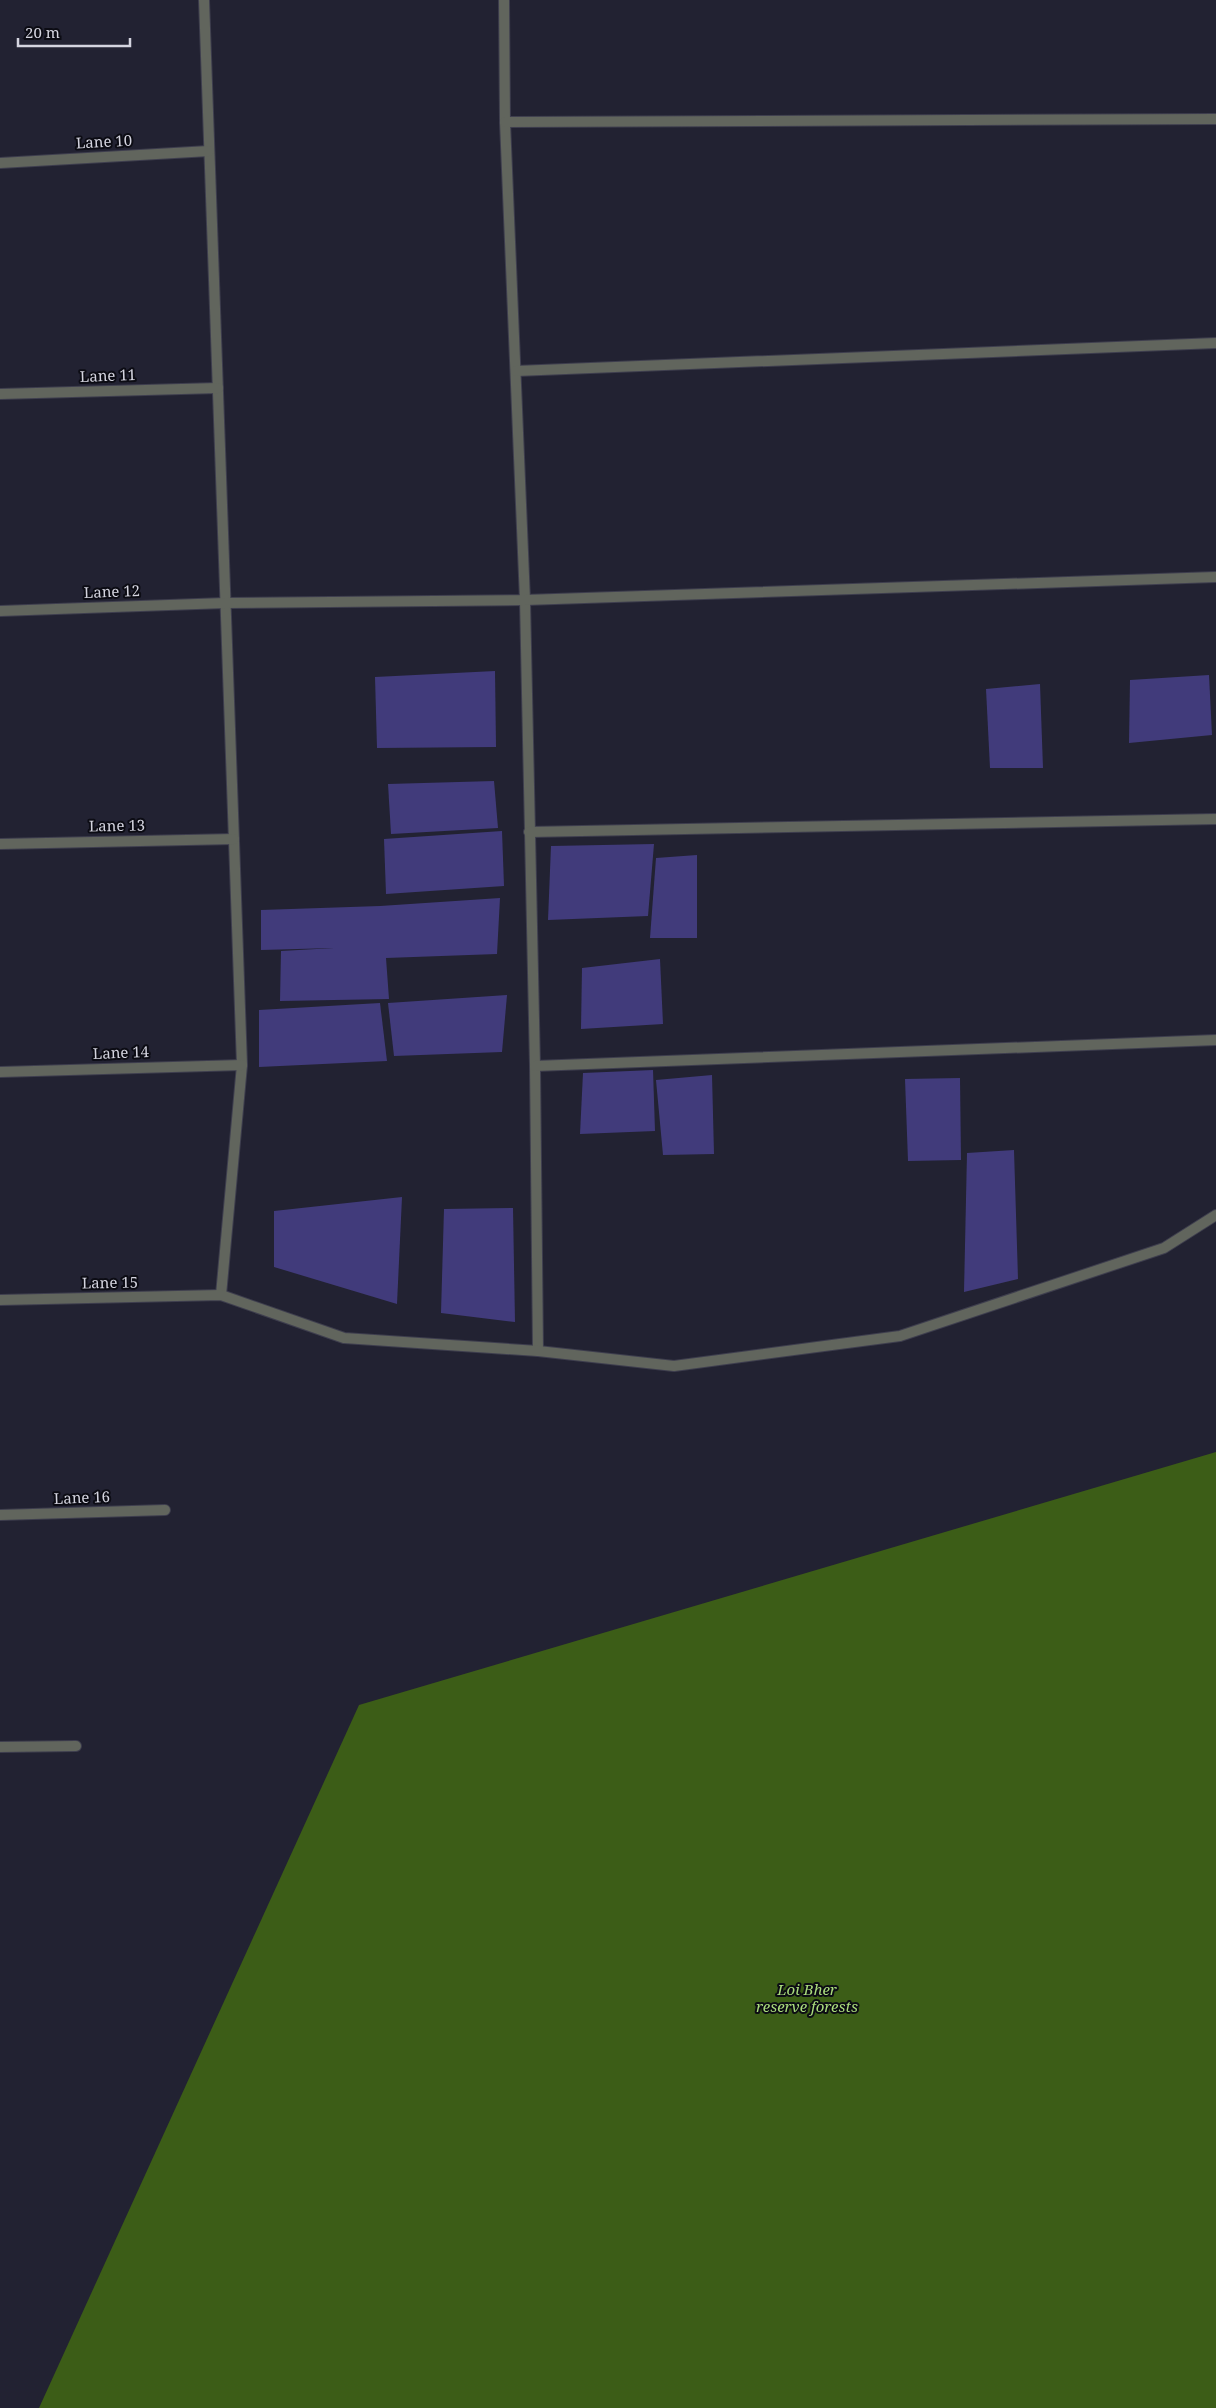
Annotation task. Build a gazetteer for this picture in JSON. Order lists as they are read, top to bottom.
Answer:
{
  "streets": {
    "street": [
      "Lane 10",
      "Lane 11",
      "Lane 12",
      "Lane 13",
      "Lane 14",
      "Lane 15",
      "Lane 16"
    ]
  },
  "parks": ["Loi Bher reserve forests"],
  "scale_bar": "20 m"
}
